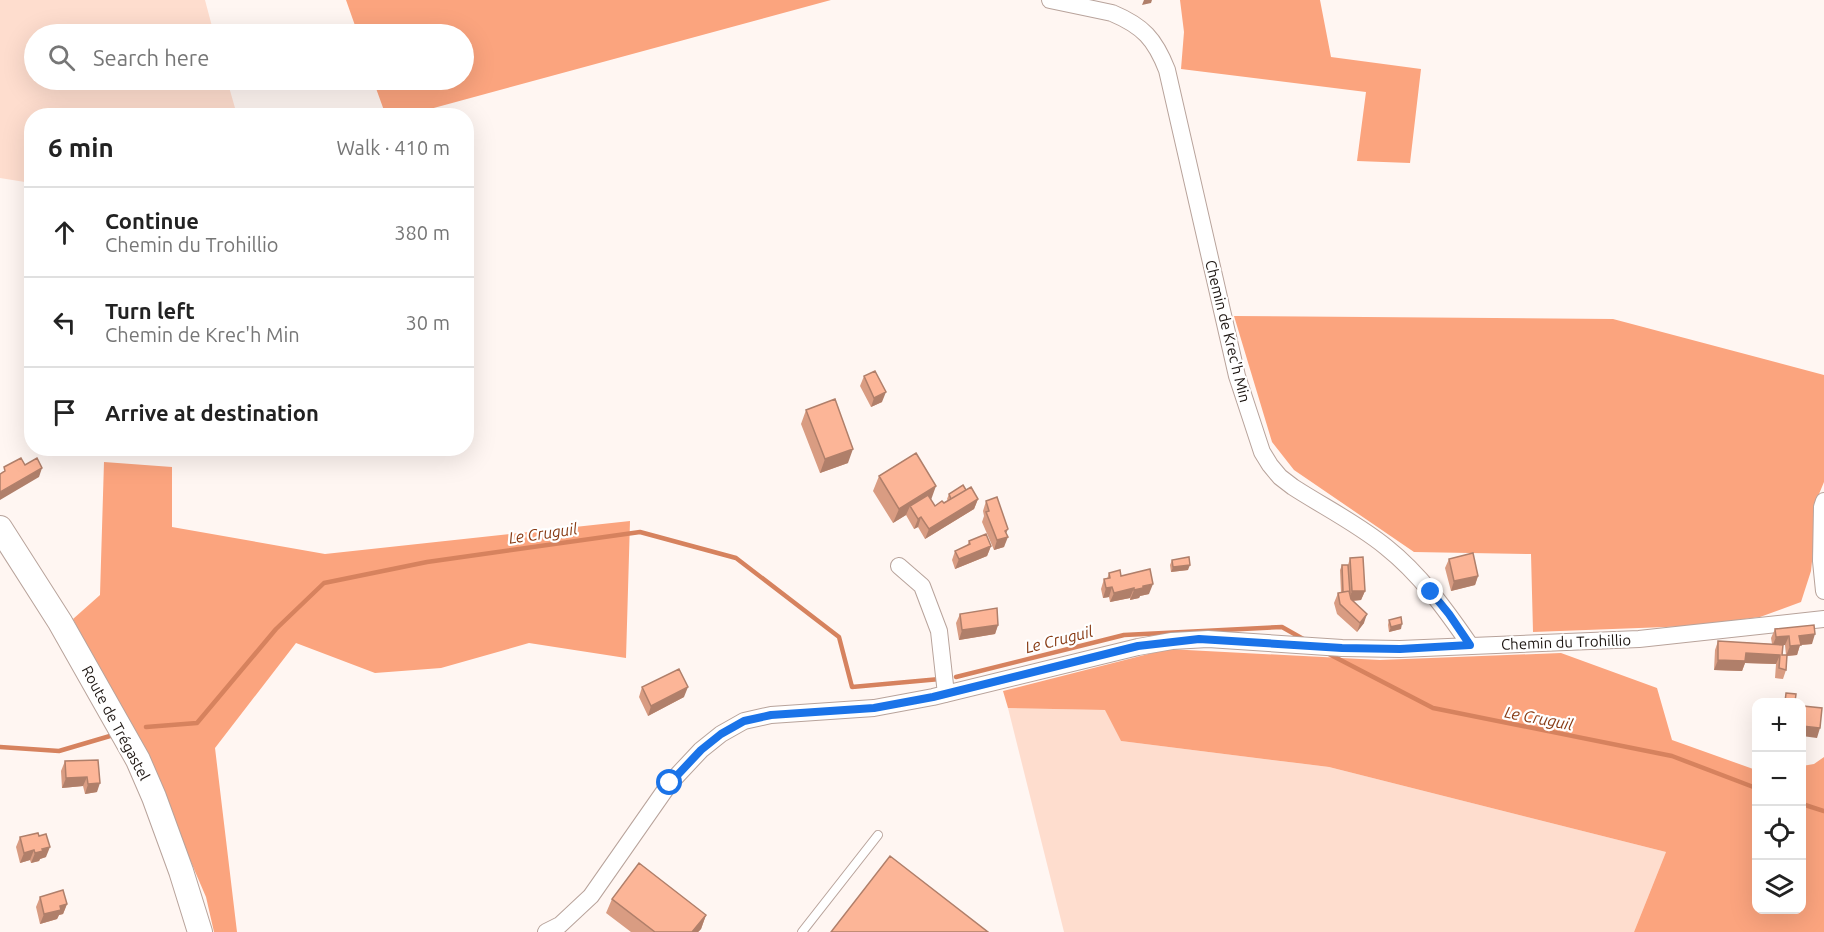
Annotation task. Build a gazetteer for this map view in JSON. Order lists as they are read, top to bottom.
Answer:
{
  "streets": {
    "main road": ["Route de Trégastel"],
    "street": ["Chemin de Krec'h Min", "Chemin du Trohillio"]
  },
  "crossings": [
    ["Chemin de Krec'h Min", "Chemin du Trohillio"]
  ],
  "water": ["Le Cruguil"],
  "page": {
    "search": "Search here",
    "heading": ["6 min", "Walk · 410 m"],
    "list": [
      ["Continue", "Chemin du Trohillio", "380 m"],
      ["Turn left", "Chemin de Krec'h Min", "30 m"],
      "Arrive at destination"
    ],
    "map_buttons": ["+", "−"]
  }
}
